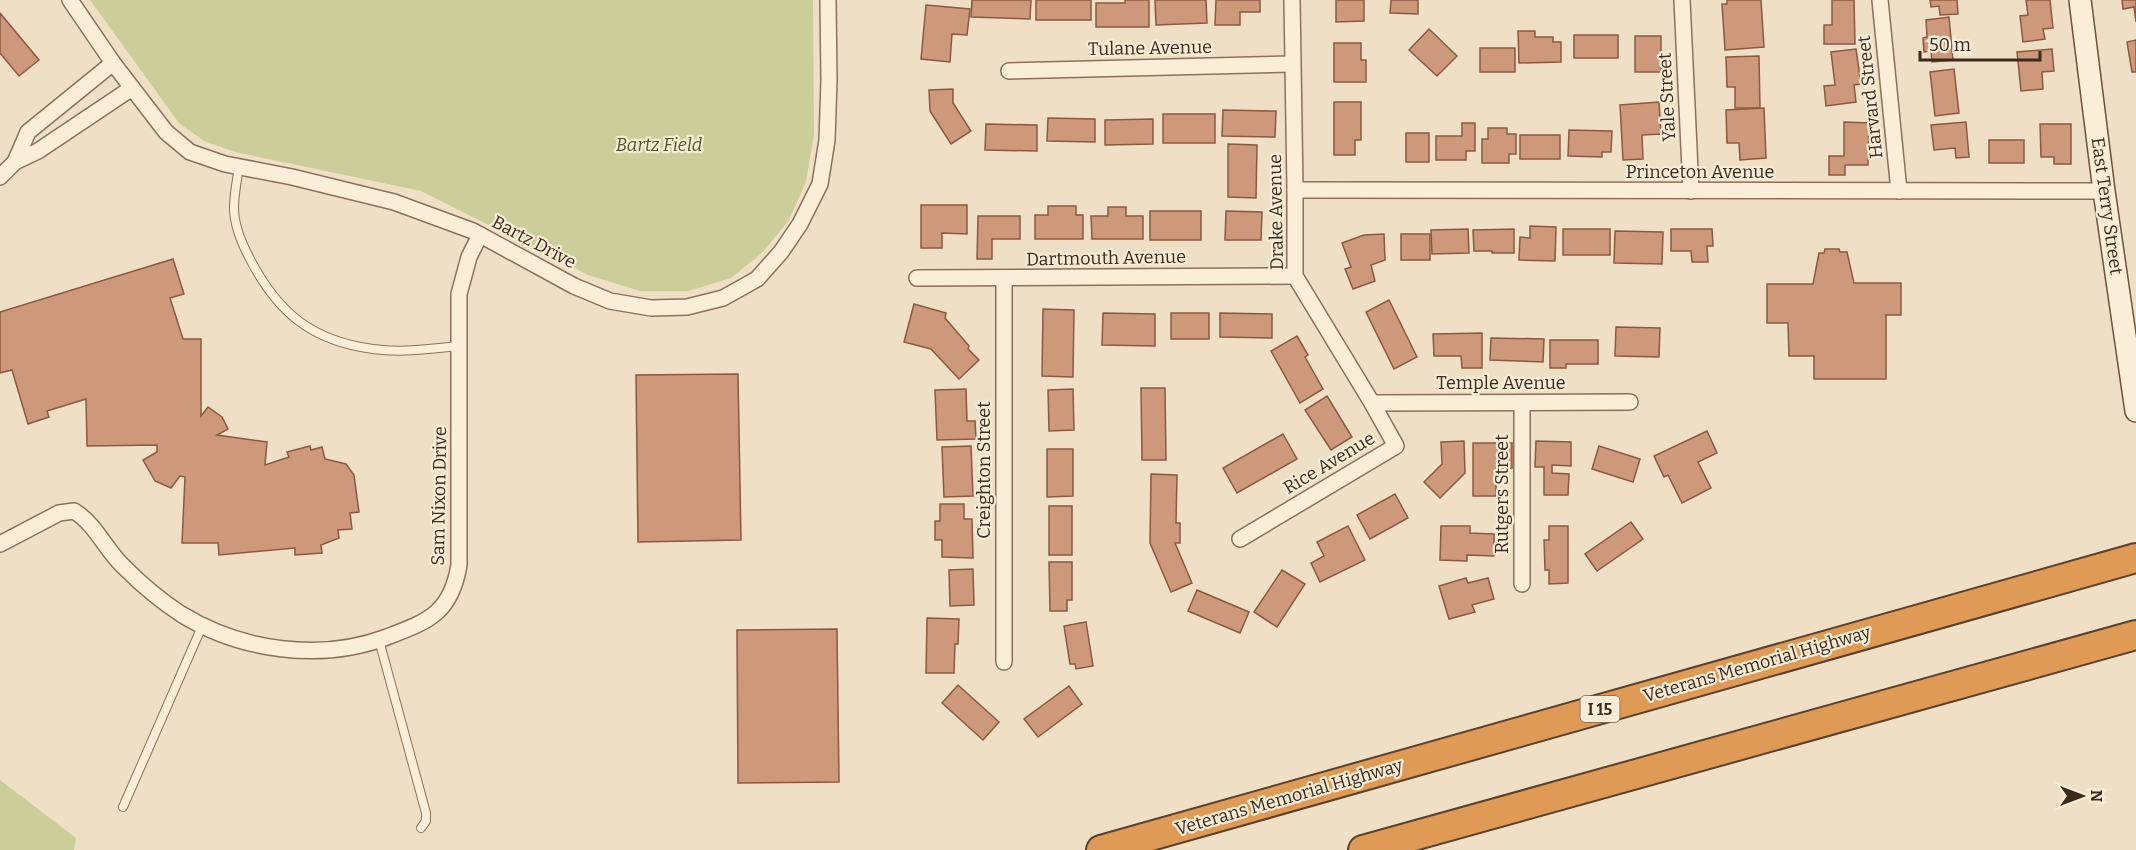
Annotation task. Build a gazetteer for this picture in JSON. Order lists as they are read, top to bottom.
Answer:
{
  "streets": {
    "highway": ["Veterans Memorial Highway", "I 15"],
    "street": [
      "Tulane Avenue",
      "Yale Street",
      "Harvard Street",
      "Princeton Avenue",
      "East Terry Street",
      "Drake Avenue",
      "Bartz Drive",
      "Dartmouth Avenue",
      "Temple Avenue",
      "Rice Avenue",
      "Creighton Street",
      "Rutgers Street",
      "Sam Nixon Drive"
    ]
  },
  "crossings": [
    ["Tulane Avenue", "Drake Avenue"],
    ["Yale Street", "Princeton Avenue"],
    ["Harvard Street", "Princeton Avenue"],
    ["Princeton Avenue", "East Terry Street"],
    ["Princeton Avenue", "Drake Avenue"],
    ["Drake Avenue", "Dartmouth Avenue"],
    ["Drake Avenue", "Temple Avenue"],
    ["Drake Avenue", "Rice Avenue"],
    ["Bartz Drive", "Sam Nixon Drive"],
    ["Dartmouth Avenue", "Creighton Street"],
    ["Temple Avenue", "Rice Avenue"],
    ["Temple Avenue", "Rutgers Street"]
  ],
  "parks": ["Bartz Field"],
  "scale_bar": "50 m",
  "north": "right"
}
